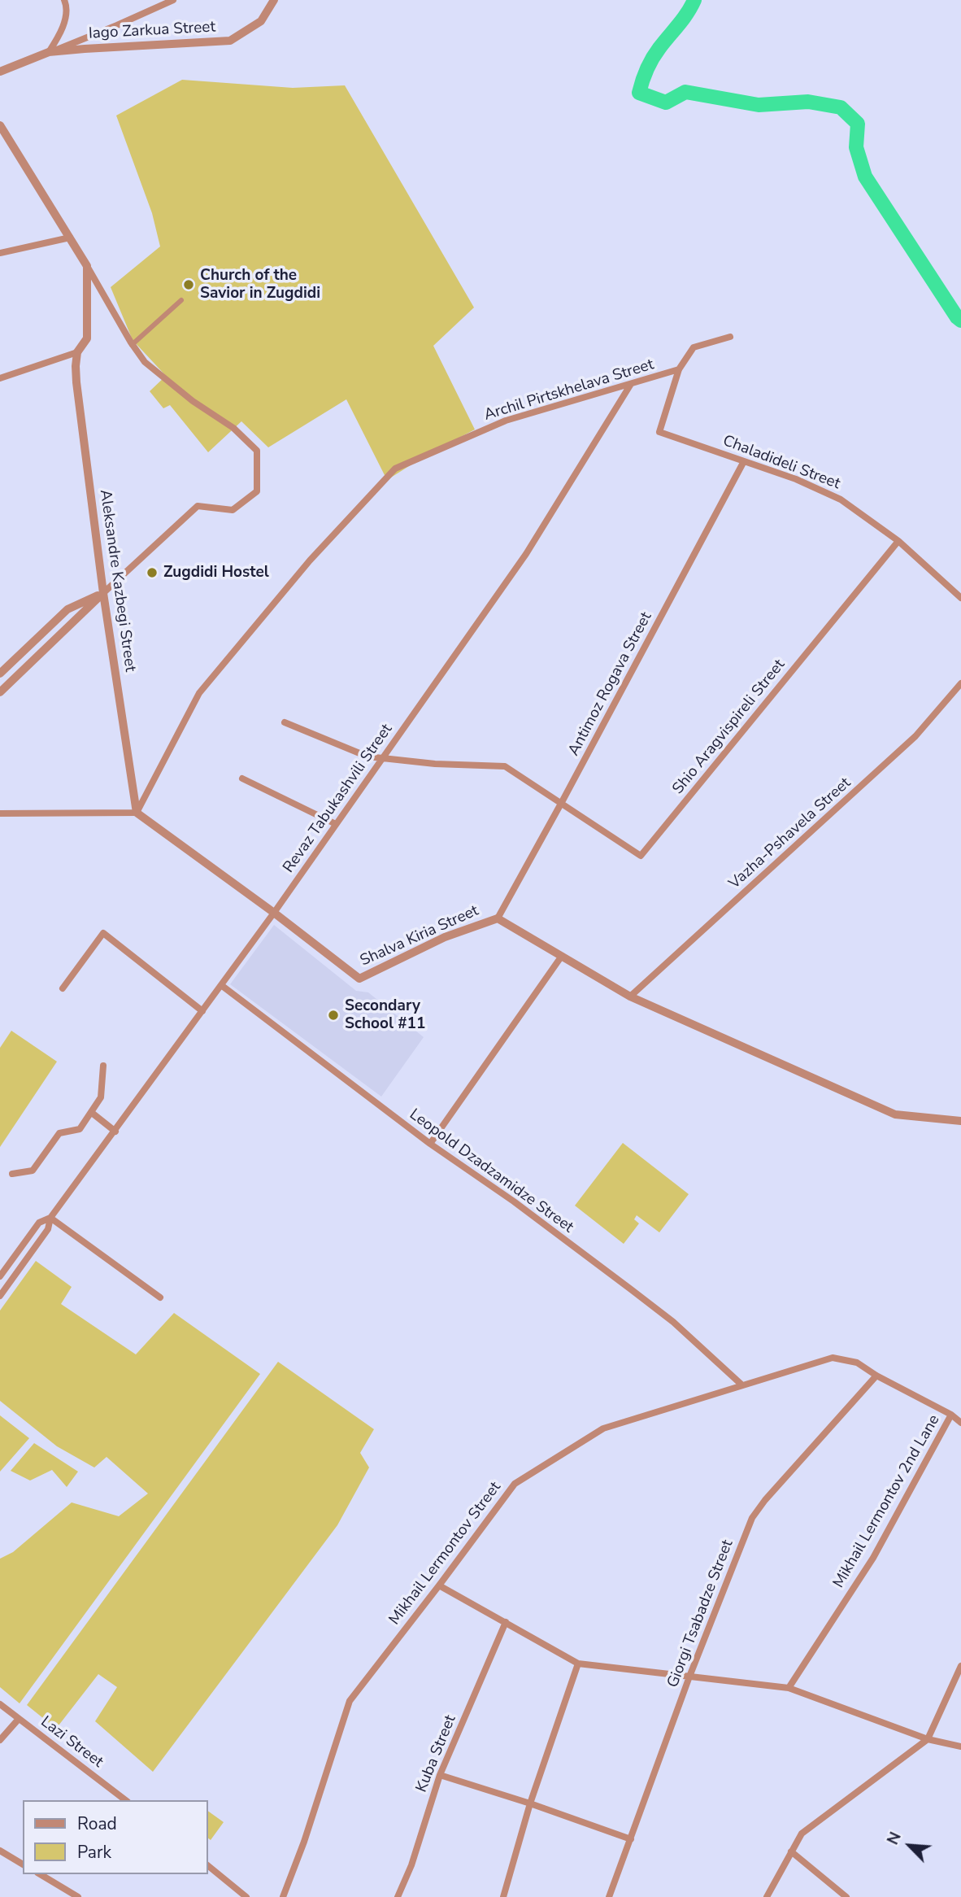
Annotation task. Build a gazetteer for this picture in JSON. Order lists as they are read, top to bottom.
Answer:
{
  "streets": {
    "street": [
      "Iago Zarkua Street",
      "Archil Pirtskhelava Street",
      "Chaladideli Street",
      "Aleksandre Kazbegi Street",
      "Antimoz Rogava Street",
      "Shio Aragvispireli Street",
      "Revaz Tabukashvili Street",
      "Vazha-Pshavela Street",
      "Shalva Kiria Street",
      "Leopold Dzadzamidze Street",
      "Mikhail Lermontov 2nd Lane",
      "Mikhail Lermontov Street",
      "Giorgi Tsabadze Street",
      "Lazi Street",
      "Kuba Street"
    ]
  },
  "crossings": [
    ["Archil Pirtskhelava Street", "Chaladideli Street"],
    ["Archil Pirtskhelava Street", "Aleksandre Kazbegi Street"],
    ["Archil Pirtskhelava Street", "Revaz Tabukashvili Street"],
    ["Archil Pirtskhelava Street", "Shalva Kiria Street"],
    ["Chaladideli Street", "Antimoz Rogava Street"],
    ["Chaladideli Street", "Shio Aragvispireli Street"],
    ["Aleksandre Kazbegi Street", "Shalva Kiria Street"],
    ["Antimoz Rogava Street", "Shio Aragvispireli Street"],
    ["Antimoz Rogava Street", "Shalva Kiria Street"],
    ["Revaz Tabukashvili Street", "Shalva Kiria Street"],
    ["Revaz Tabukashvili Street", "Leopold Dzadzamidze Street"],
    ["Vazha-Pshavela Street", "Shalva Kiria Street"],
    ["Leopold Dzadzamidze Street", "Mikhail Lermontov Street"],
    ["Mikhail Lermontov 2nd Lane", "Mikhail Lermontov Street"],
    ["Mikhail Lermontov Street", "Giorgi Tsabadze Street"]
  ],
  "places": ["Church of the Savior in Zugdidi", "Zugdidi Hostel", "Secondary School #11"],
  "legend": ["Road", "Park"],
  "north": "top left"
}
